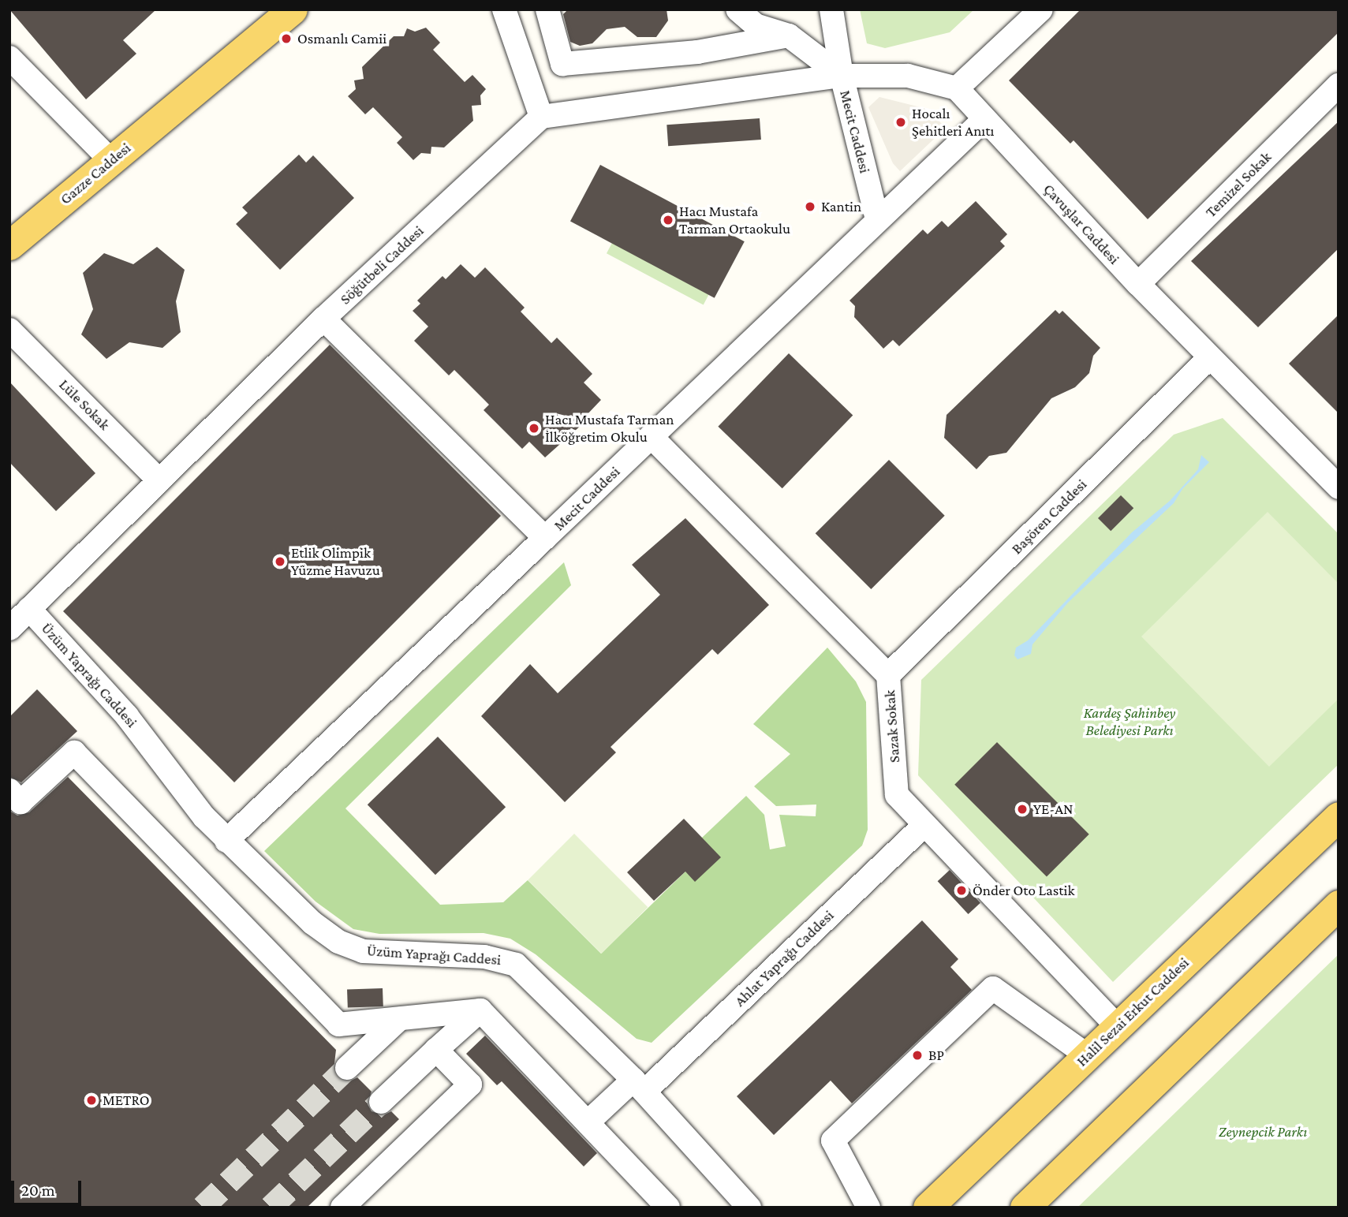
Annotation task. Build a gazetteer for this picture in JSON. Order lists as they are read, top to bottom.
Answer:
{
  "streets": {
    "main road": ["Gazze Caddesi", "Halil Sezai Erkut Caddesi"],
    "street": [
      "Mecit Caddesi",
      "Temizel Sokak",
      "Çavuşlar Caddesi",
      "Söğütbeli Caddesi",
      "Lüle Sokak",
      "Başören Caddesi",
      "Üzüm Yaprağı Caddesi",
      "Sazak Sokak",
      "Ahlat Yaprağı Caddesi"
    ]
  },
  "crossings": [
    ["Mecit Caddesi", "Çavuşlar Caddesi"],
    ["Mecit Caddesi", "Söğütbeli Caddesi"],
    ["Mecit Caddesi", "Sazak Sokak"],
    ["Temizel Sokak", "Çavuşlar Caddesi"],
    ["Çavuşlar Caddesi", "Başören Caddesi"],
    ["Söğütbeli Caddesi", "Lüle Sokak"],
    ["Söğütbeli Caddesi", "Üzüm Yaprağı Caddesi"],
    ["Başören Caddesi", "Sazak Sokak"],
    ["Üzüm Yaprağı Caddesi", "Ahlat Yaprağı Caddesi"],
    ["Sazak Sokak", "Ahlat Yaprağı Caddesi"],
    ["Sazak Sokak", "Halil Sezai Erkut Caddesi"]
  ],
  "parks": ["Kardeş Şahinbey Belediyesi Parkı", "Zeynepcik Parkı"],
  "places": [
    "Osmanlı Camii",
    "Hocalı Şehitleri Anıtı",
    "Kantin",
    "Hacı Mustafa Tarman Ortaokulu",
    "Hacı Mustafa Tarman İlköğretim Okulu",
    "Etlik Olimpik Yüzme Havuzu",
    "YE-AN",
    "Önder Oto Lastik",
    "BP",
    "METRO"
  ],
  "scale_bar": "20 m"
}
